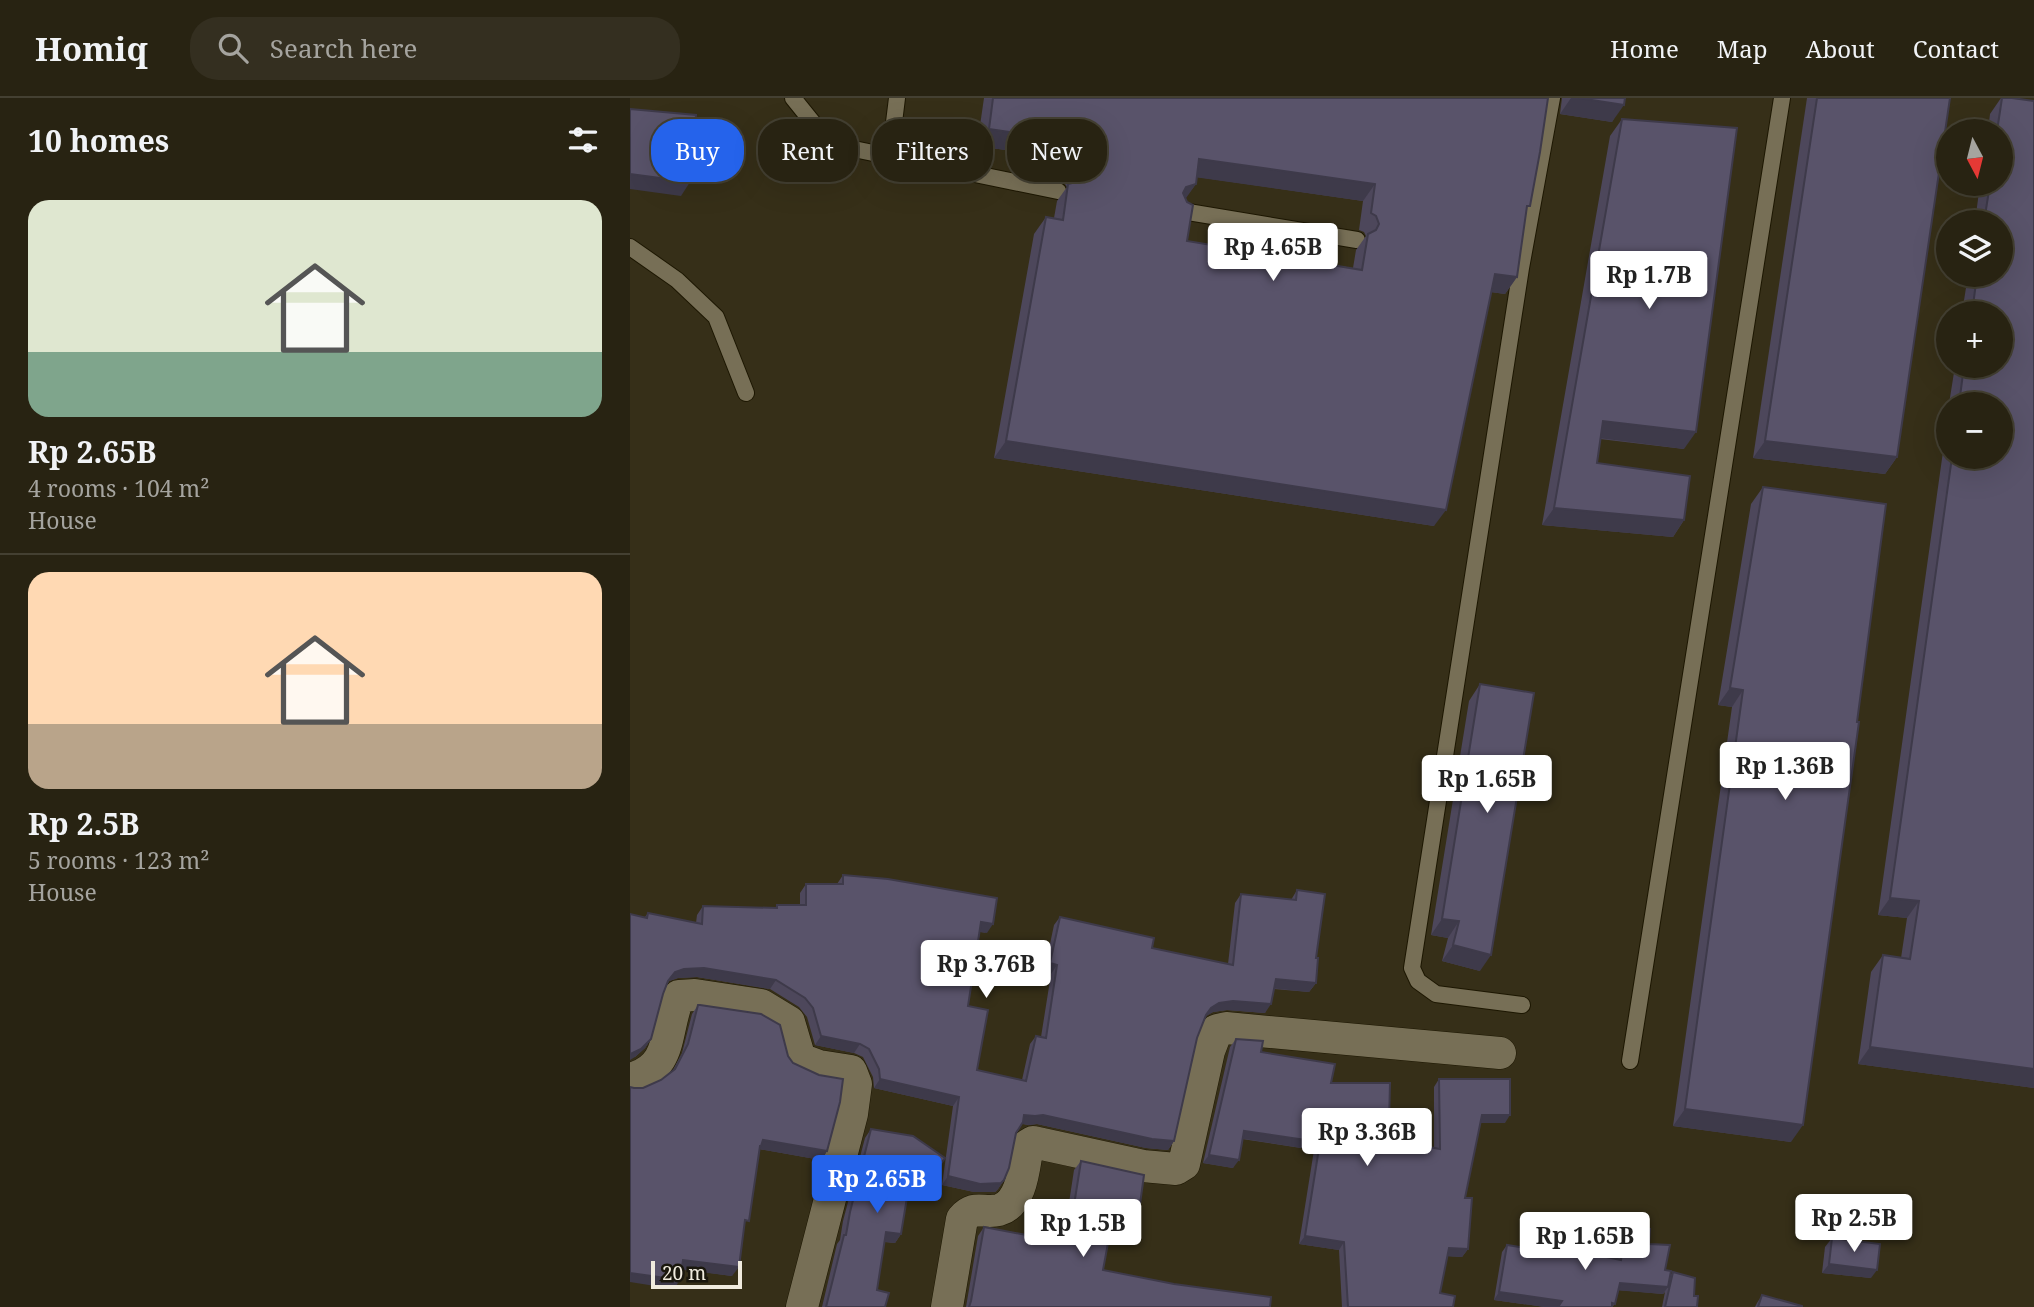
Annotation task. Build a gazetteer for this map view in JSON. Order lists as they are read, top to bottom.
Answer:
{
  "scale_bar": "20 m",
  "north": "bottom",
  "page": {
    "header": "Homiq",
    "search": "Search here",
    "nav": [
      "Home",
      "Map",
      "About",
      "Contact"
    ],
    "heading": "10 homes",
    "map_buttons": ["+", "−"],
    "chip": [
      "Buy",
      "Rent",
      "Filters",
      "New"
    ],
    "list": [
      {
        "name": "Rp 2.65B",
        "note": "4 rooms · 104 m² · House"
      },
      {
        "name": "Rp 2.5B",
        "note": "5 rooms · 123 m² · House"
      }
    ],
    "price": [
      "Rp 4.65B",
      "Rp 1.7B",
      "Rp 1.36B",
      "Rp 1.65B",
      "Rp 3.76B",
      "Rp 3.36B",
      "Rp 2.65B",
      "Rp 2.5B",
      "Rp 1.5B",
      "Rp 1.65B"
    ],
    "scale": "20 m"
  }
}
